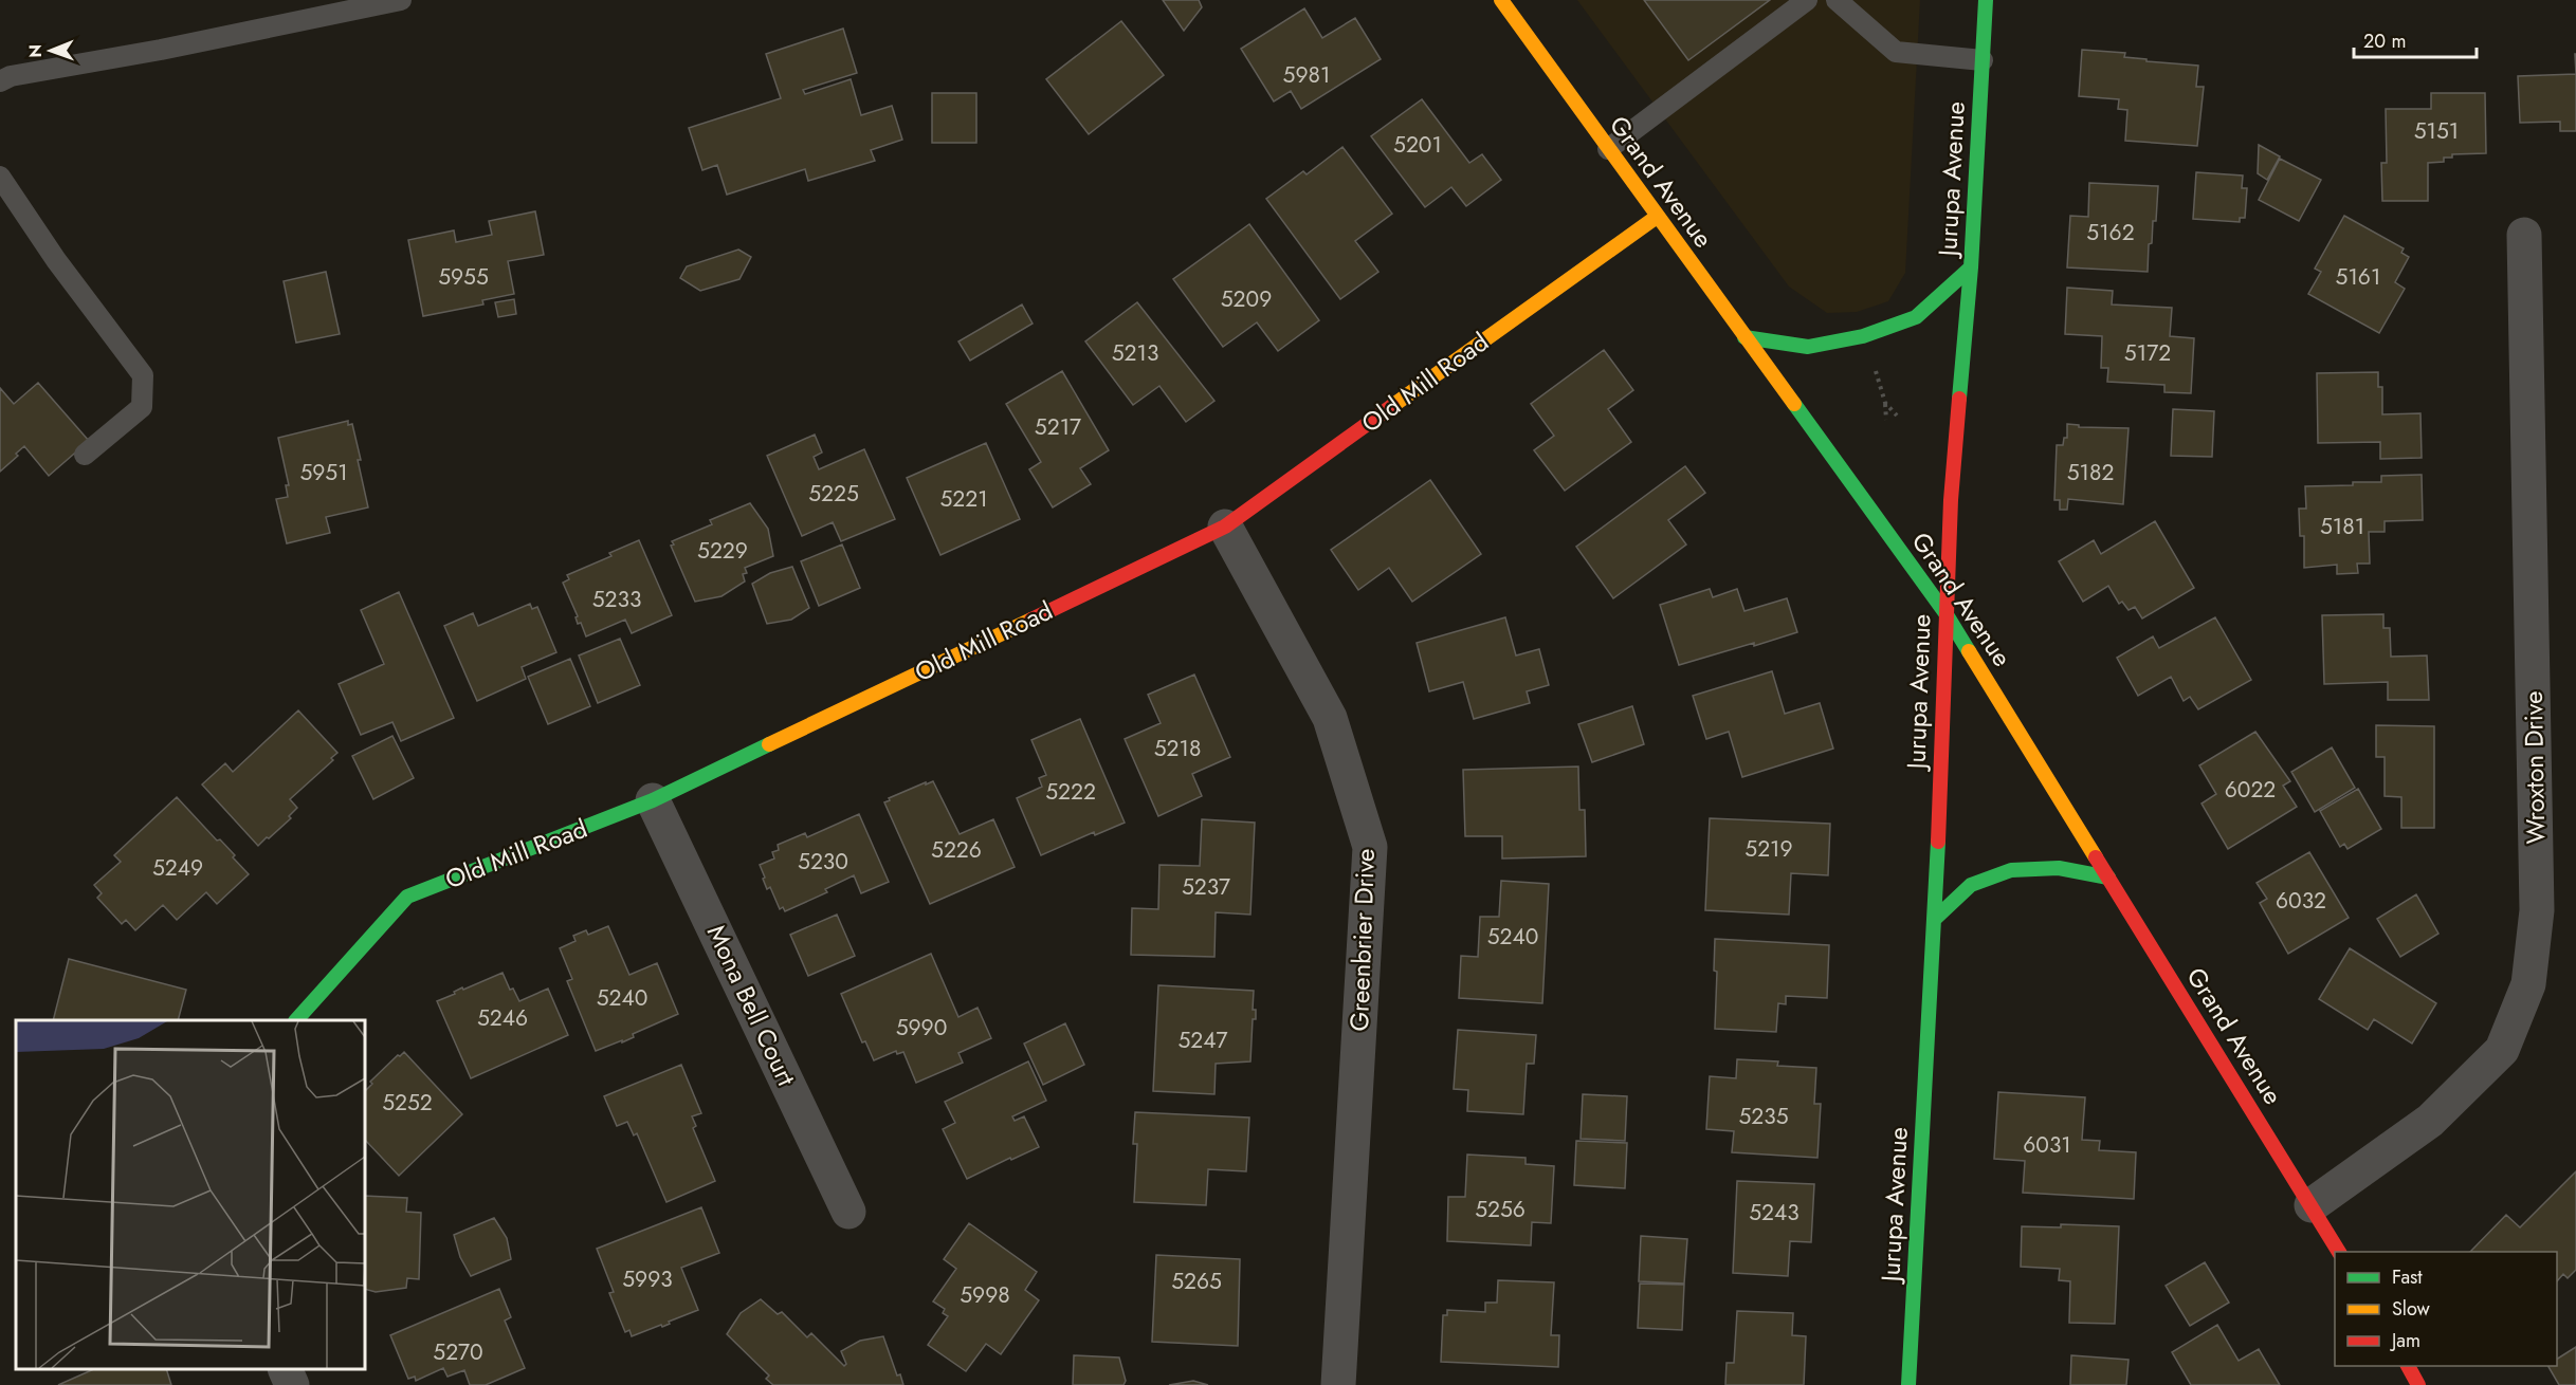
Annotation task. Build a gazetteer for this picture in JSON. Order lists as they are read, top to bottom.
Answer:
{
  "streets": {
    "main road": ["Jurupa Avenue", "Grand Avenue", "Old Mill Road"],
    "street": ["Wroxton Drive", "Greenbrier Drive", "Mona Bell Court"]
  },
  "crossings": [
    ["Jurupa Avenue", "Grand Avenue"],
    ["Grand Avenue", "Old Mill Road"],
    ["Grand Avenue", "Wroxton Drive"],
    ["Old Mill Road", "Greenbrier Drive"],
    ["Old Mill Road", "Mona Bell Court"]
  ],
  "house_numbers": [
    "5981",
    "5151",
    "5201",
    "5162",
    "5955",
    "5161",
    "5209",
    "5213",
    "5172",
    "5217",
    "5951",
    "5182",
    "5225",
    "5221",
    "5181",
    "5229",
    "5233",
    "5218",
    "6022",
    "5222",
    "5219",
    "5226",
    "5230",
    "5249",
    "5237",
    "6032",
    "5240",
    "5240",
    "5246",
    "5990",
    "5247",
    "5252",
    "5235",
    "6031",
    "5256",
    "5243",
    "5993",
    "5265",
    "5998",
    "5270"
  ],
  "legend": ["Fast", "Slow", "Jam"],
  "scale_bar": "20 m",
  "north": "left"
}
